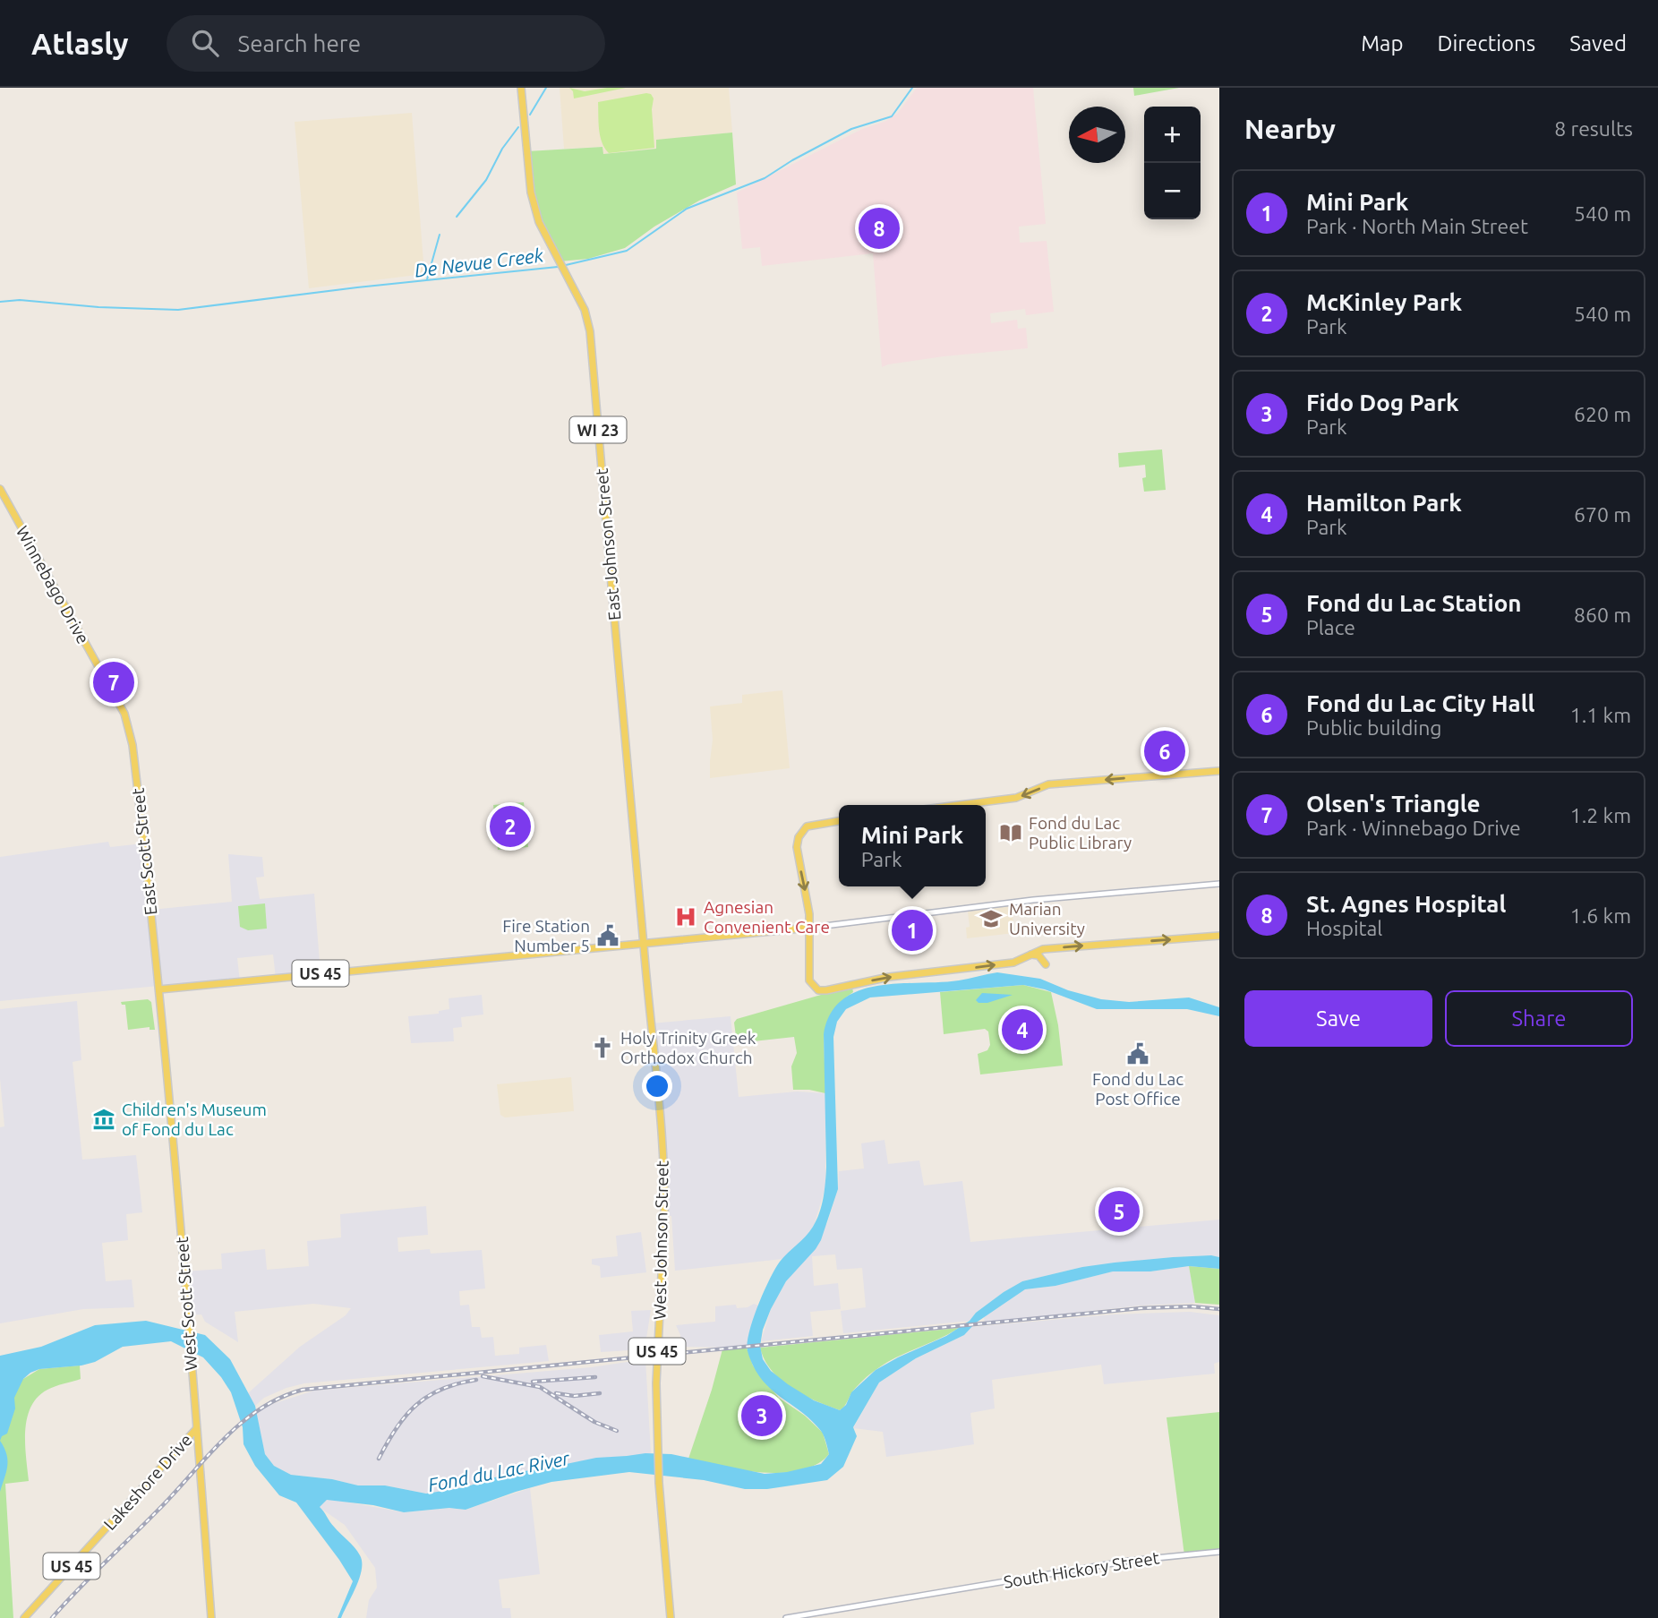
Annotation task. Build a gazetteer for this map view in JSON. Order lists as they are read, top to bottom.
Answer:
{
  "streets": {
    "main road": [
      "WI 23",
      "East Johnson Street",
      "Winnebago Drive",
      "East Scott Street",
      "US 45",
      "West Johnson Street",
      "West Scott Street",
      "Lakeshore Drive"
    ],
    "street": ["South Hickory Street"]
  },
  "crossings": [
    ["East Johnson Street", "West Johnson Street"],
    ["Winnebago Drive", "East Scott Street"],
    ["East Scott Street", "US 45"],
    ["East Scott Street", "West Scott Street"],
    ["US 45", "West Johnson Street"],
    ["US 45", "West Scott Street"],
    ["West Scott Street", "Lakeshore Drive"]
  ],
  "water": ["De Nevue Creek", "Fond du Lac River"],
  "places": {
    "library": ["Fond du Lac Public Library"],
    "hospital": ["Agnesian Convenient Care"],
    "school or university": ["Marian University"],
    "public building": ["Fire Station Number 5", "Fond du Lac Post Office"],
    "church": ["Holy Trinity Greek Orthodox Church"],
    "museum": ["Children's Museum of Fond du Lac"]
  },
  "north": "left",
  "page": {
    "header": "Atlasly",
    "search": "Search here",
    "nav": ["Map", "Directions", "Saved"],
    "heading": ["Nearby", "8 results"],
    "map_buttons": ["+", "−"],
    "list": [
      {
        "mark": "1",
        "name": "Mini Park",
        "note": "Park · North Main Street",
        "value": "540 m"
      },
      {
        "mark": "2",
        "name": "McKinley Park",
        "note": "Park",
        "value": "540 m"
      },
      {
        "mark": "3",
        "name": "Fido Dog Park",
        "note": "Park",
        "value": "620 m"
      },
      {
        "mark": "4",
        "name": "Hamilton Park",
        "note": "Park",
        "value": "670 m"
      },
      {
        "mark": "5",
        "name": "Fond du Lac Station",
        "note": "Place",
        "value": "860 m"
      },
      {
        "mark": "6",
        "name": "Fond du Lac City Hall",
        "note": "Public building",
        "value": "1.1 km"
      },
      {
        "mark": "7",
        "name": "Olsen's Triangle",
        "note": "Park · Winnebago Drive",
        "value": "1.2 km"
      },
      {
        "mark": "8",
        "name": "St. Agnes Hospital",
        "note": "Hospital",
        "value": "1.6 km"
      }
    ],
    "pins": [
      "8",
      "7",
      "6",
      "2",
      "1",
      "4",
      "5",
      "3"
    ],
    "popup": ["Mini Park", "Park"],
    "buttons": ["Save", "Share"]
  }
}
